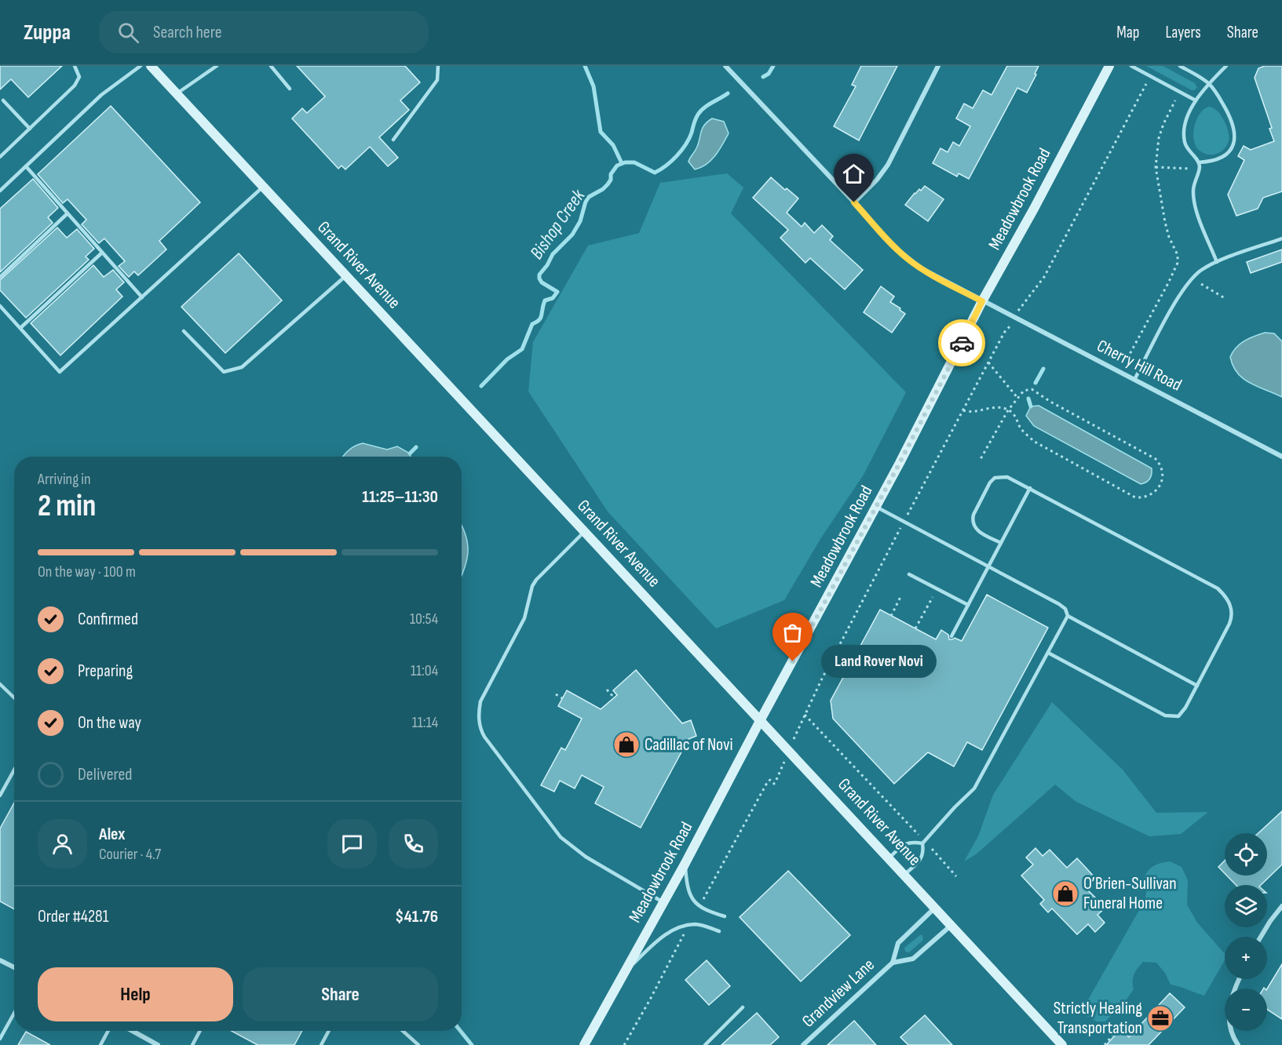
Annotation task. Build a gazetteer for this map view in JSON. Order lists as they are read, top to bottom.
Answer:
{
  "streets": {
    "main road": ["Meadowbrook Road", "Grand River Avenue"],
    "street": ["Cherry Hill Road", "Grandview Lane"]
  },
  "crossings": [
    ["Meadowbrook Road", "Grand River Avenue"],
    ["Meadowbrook Road", "Cherry Hill Road"],
    ["Grand River Avenue", "Grandview Lane"]
  ],
  "water": ["Bishop Creek"],
  "places": {
    "other": ["Land Rover Novi"],
    "shop": ["Cadillac of Novi", "O’Brien-Sullivan Funeral Home"],
    "office": ["Strictly Healing Transportation"]
  },
  "page": {
    "header": "Zuppa",
    "search": "Search here",
    "nav": ["Map", "Layers", "Share"],
    "heading": ["2 min", "Arriving in", "11:25–11:30"],
    "panel": [
      "Alex",
      "Courier · 4.7",
      "Order #4281",
      "$41.76"
    ],
    "bar": "On the way · 100 m",
    "list": [
      ["Confirmed", "10:54"],
      ["Preparing", "11:04"],
      ["On the way", "11:14"],
      "Delivered"
    ],
    "bubble": "Land Rover Novi",
    "map_buttons": ["+", "−"],
    "buttons": ["Help", "Share"]
  }
}
